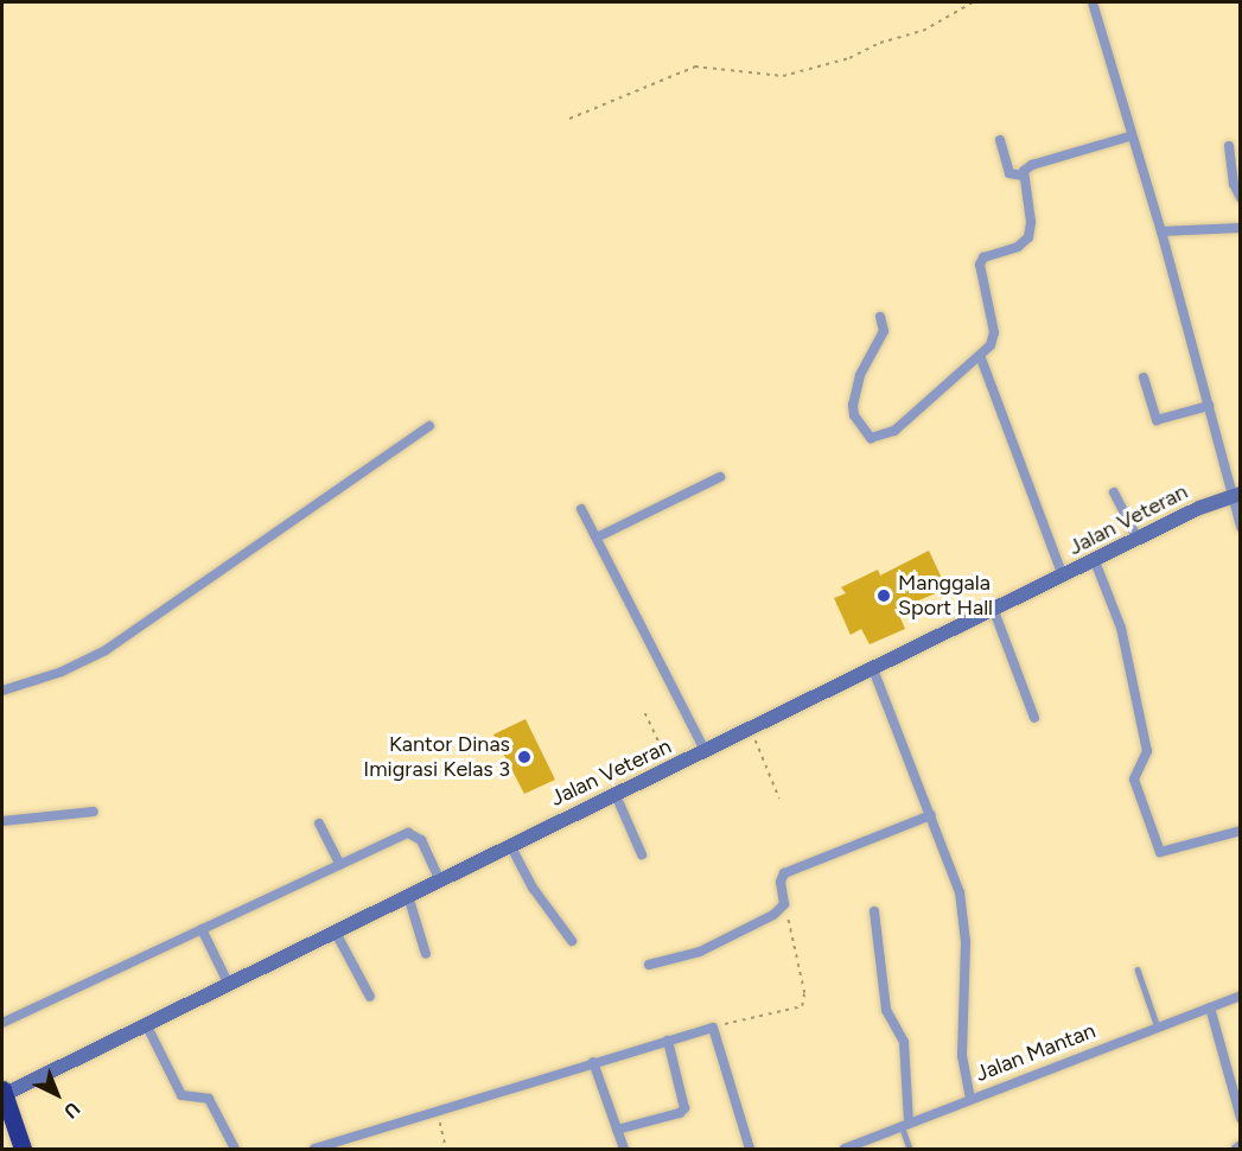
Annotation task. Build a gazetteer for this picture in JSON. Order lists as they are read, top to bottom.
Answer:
{
  "streets": {
    "street": ["Jalan Veteran", "Jalan Mantan"]
  },
  "places": ["Manggala Sport Hall", "Kantor Dinas Imigrasi Kelas 3"],
  "north": "bottom right"
}
